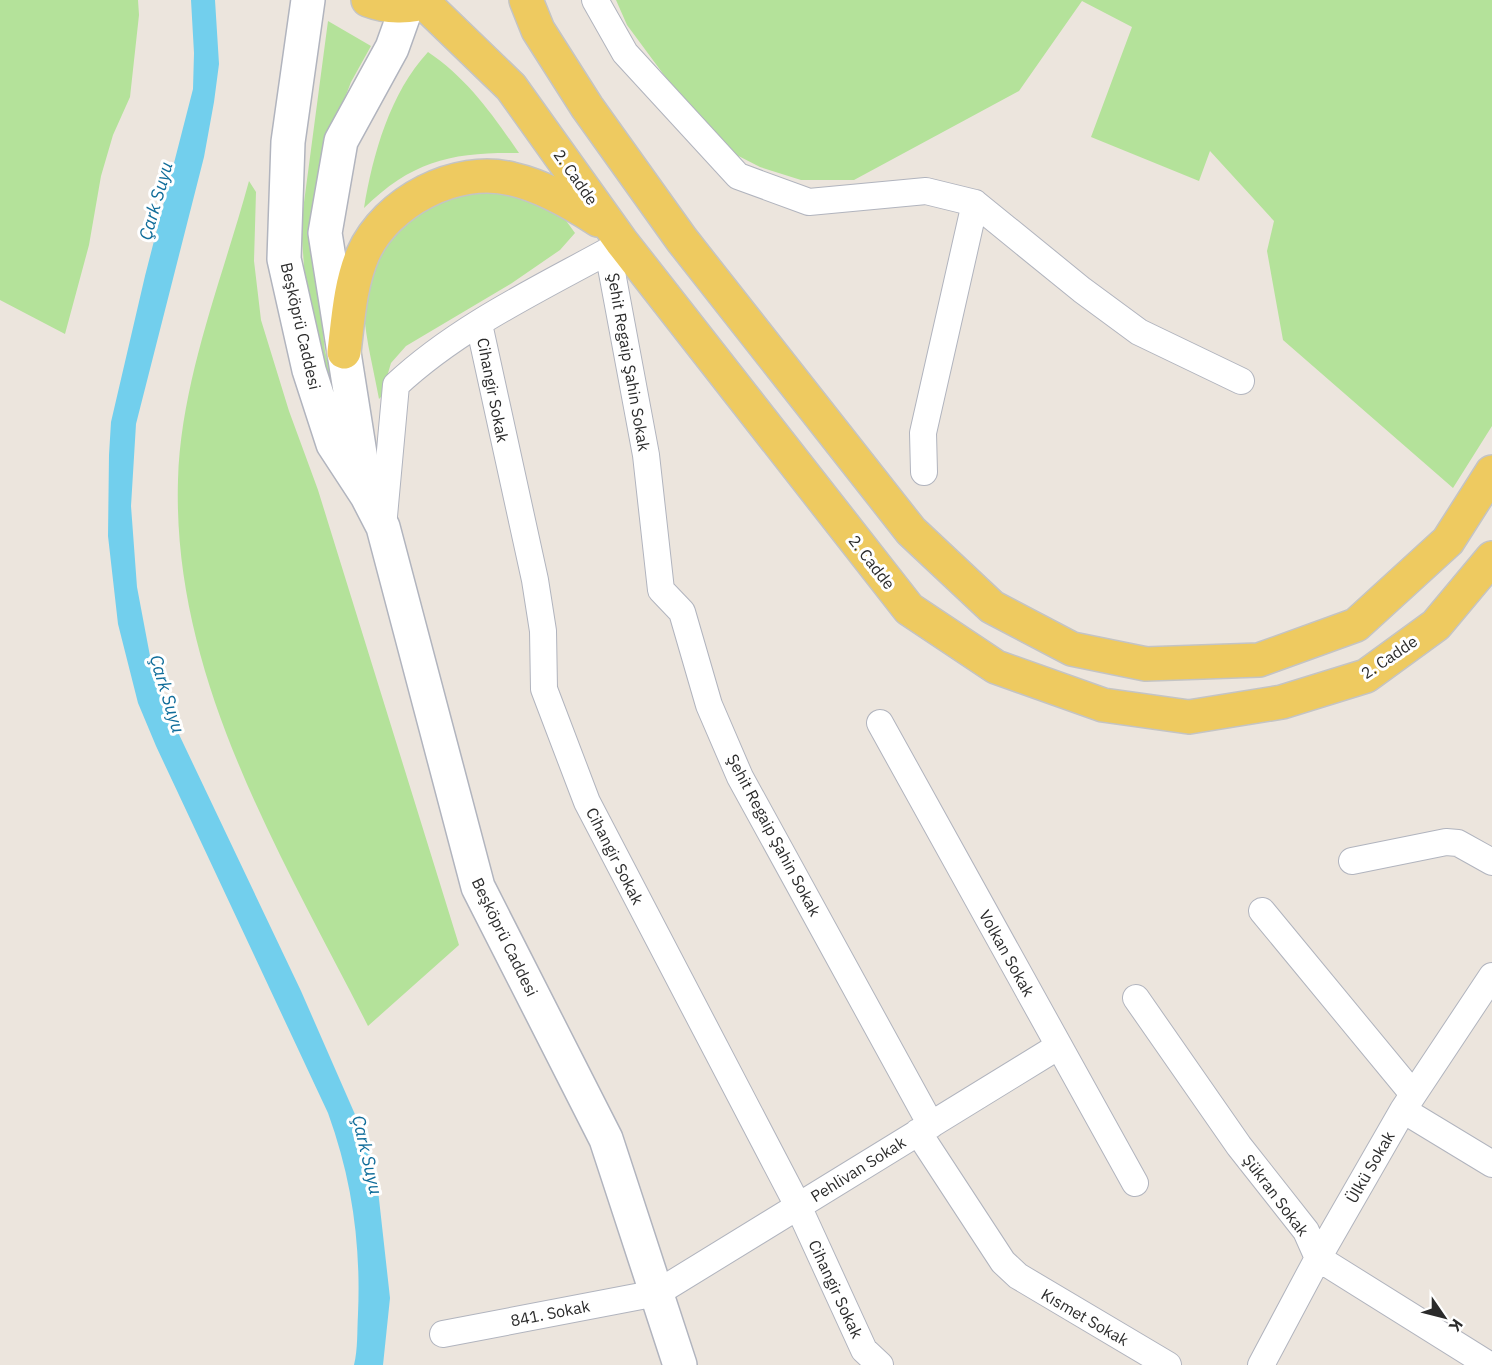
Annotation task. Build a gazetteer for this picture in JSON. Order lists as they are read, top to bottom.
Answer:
{
  "streets": {
    "main road": ["2. Cadde", "Beşköprü Caddesi"],
    "street": [
      "Şehit Regaip Şahin Sokak",
      "Cihangir Sokak",
      "Volkan Sokak",
      "Ülkü Sokak",
      "Pehlivan Sokak",
      "Şükran Sokak",
      "841. Sokak",
      "Kısmet Sokak"
    ]
  },
  "crossings": [
    ["2. Cadde", "Beşköprü Caddesi"],
    ["2. Cadde", "Şehit Regaip Şahin Sokak"],
    ["Beşköprü Caddesi", "Pehlivan Sokak"],
    ["Beşköprü Caddesi", "841. Sokak"],
    ["Şehit Regaip Şahin Sokak", "Pehlivan Sokak"],
    ["Şehit Regaip Şahin Sokak", "Kısmet Sokak"],
    ["Cihangir Sokak", "Pehlivan Sokak"],
    ["Volkan Sokak", "Pehlivan Sokak"],
    ["Ülkü Sokak", "Şükran Sokak"],
    ["Pehlivan Sokak", "841. Sokak"]
  ],
  "water": ["Çark Suyu"],
  "north": "bottom right"
}
